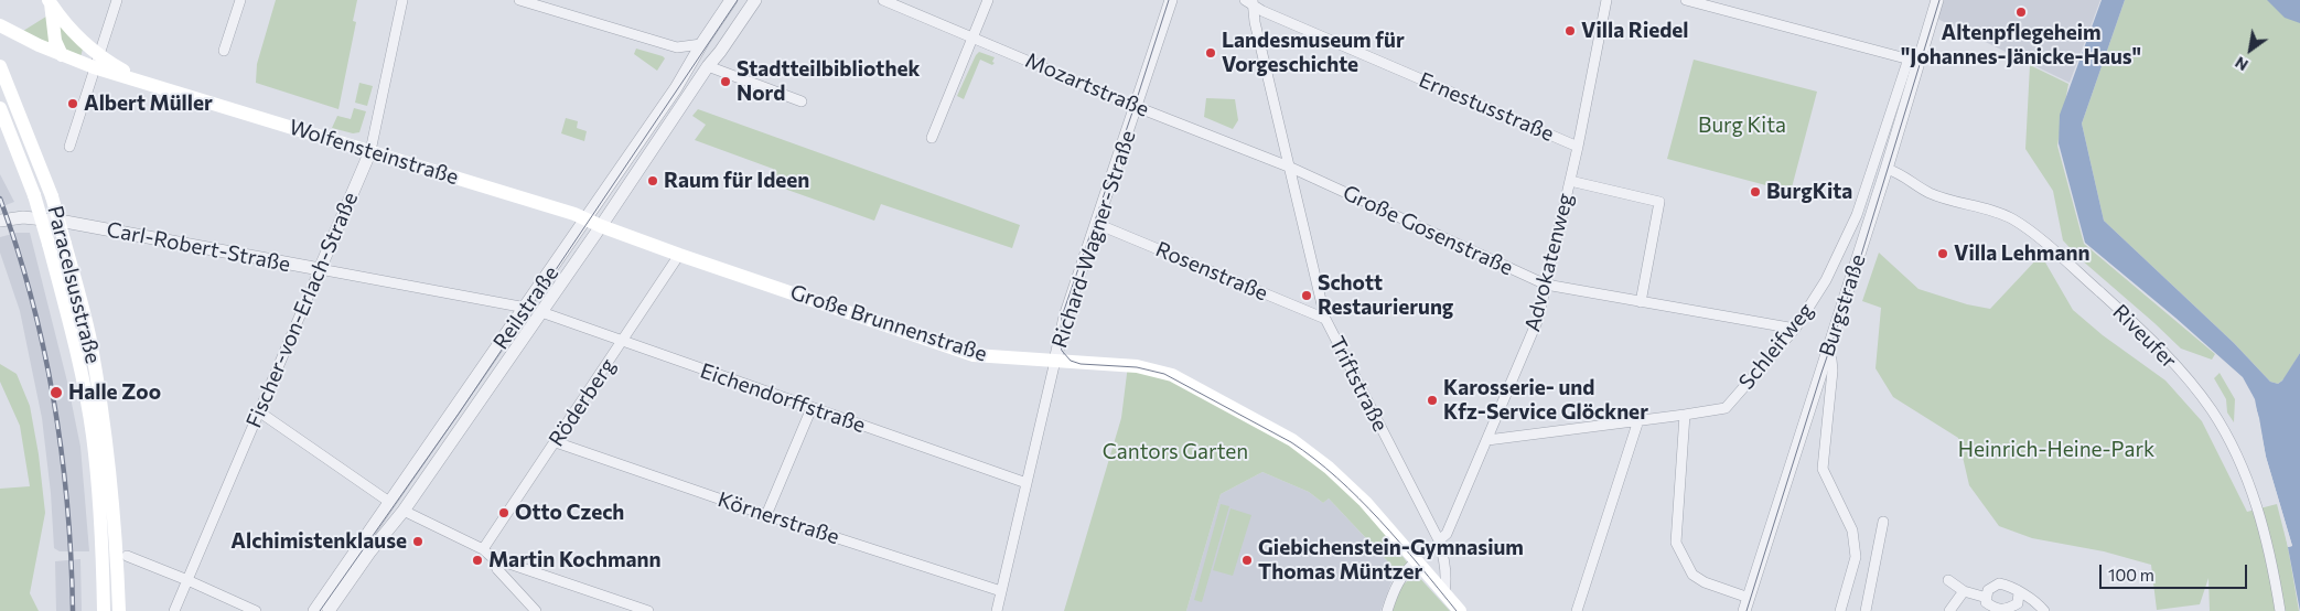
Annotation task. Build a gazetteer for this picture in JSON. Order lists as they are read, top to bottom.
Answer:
{
  "streets": {
    "main road": ["Wolfensteinstraße", "Paracelsusstraße", "Große Brunnenstraße"],
    "street": [
      "Mozartstraße",
      "Ernestusstraße",
      "Große Gosenstraße",
      "Richard-Wagner-Straße",
      "Carl-Robert-Straße",
      "Advokatenweg",
      "Rosenstraße",
      "Burgstraße",
      "Reilstraße",
      "Fischer-von-Erlach-Straße",
      "Riveufer",
      "Schleifweg",
      "Triftstraße",
      "Eichendorffstraße",
      "Röderberg",
      "Körnerstraße"
    ]
  },
  "crossings": [
    ["Mozartstraße", "Große Gosenstraße"],
    ["Mozartstraße", "Richard-Wagner-Straße"],
    ["Mozartstraße", "Triftstraße"],
    ["Ernestusstraße", "Advokatenweg"],
    ["Ernestusstraße", "Triftstraße"],
    ["Wolfensteinstraße", "Reilstraße"],
    ["Wolfensteinstraße", "Fischer-von-Erlach-Straße"],
    ["Wolfensteinstraße", "Große Brunnenstraße"],
    ["Große Gosenstraße", "Advokatenweg"],
    ["Große Gosenstraße", "Schleifweg"],
    ["Große Gosenstraße", "Triftstraße"],
    ["Richard-Wagner-Straße", "Rosenstraße"],
    ["Richard-Wagner-Straße", "Große Brunnenstraße"],
    ["Richard-Wagner-Straße", "Eichendorffstraße"],
    ["Richard-Wagner-Straße", "Körnerstraße"],
    ["Carl-Robert-Straße", "Reilstraße"],
    ["Carl-Robert-Straße", "Fischer-von-Erlach-Straße"],
    ["Advokatenweg", "Schleifweg"],
    ["Advokatenweg", "Triftstraße"],
    ["Rosenstraße", "Triftstraße"],
    ["Burgstraße", "Riveufer"],
    ["Burgstraße", "Schleifweg"],
    ["Reilstraße", "Große Brunnenstraße"],
    ["Reilstraße", "Eichendorffstraße"],
    ["Große Brunnenstraße", "Triftstraße"],
    ["Große Brunnenstraße", "Röderberg"],
    ["Eichendorffstraße", "Röderberg"],
    ["Röderberg", "Körnerstraße"]
  ],
  "parks": ["Burg Kita", "Heinrich-Heine-Park", "Cantors Garten"],
  "places": [
    "Altenpflegeheim \"Johannes-Jänicke-Haus\"",
    "Villa Riedel",
    "Landesmuseum für Vorgeschichte",
    "Stadtteilbibliothek Nord",
    "Albert Müller",
    "Raum für Ideen",
    "BurgKita",
    "Villa Lehmann",
    "Schott Restaurierung",
    "Halle Zoo",
    "Karosserie- und Kfz-Service Glöckner",
    "Otto Czech",
    "Alchimistenklause",
    "Martin Kochmann",
    "Giebichenstein-Gymnasium Thomas Müntzer"
  ],
  "scale_bar": "100 m",
  "north": "bottom left"
}
